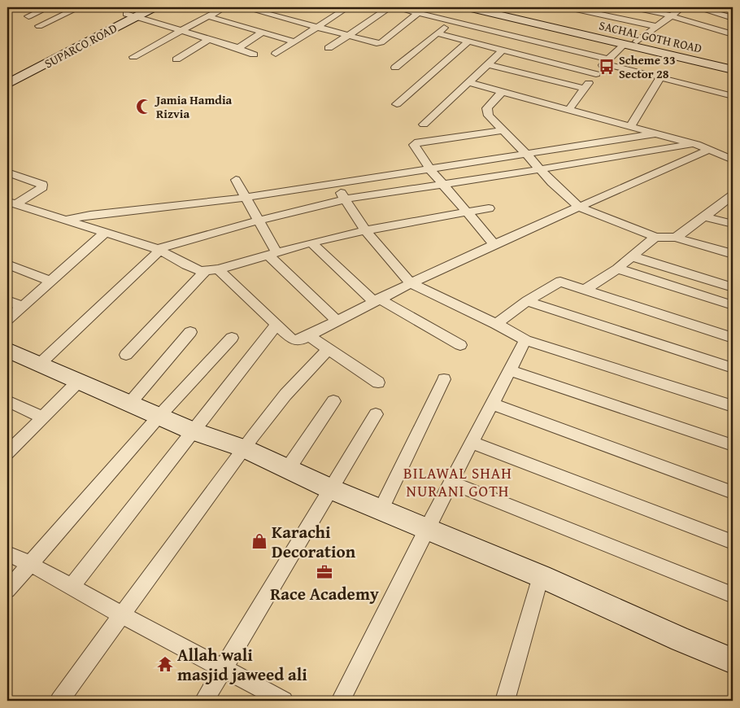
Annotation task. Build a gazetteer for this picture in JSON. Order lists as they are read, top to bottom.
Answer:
{
  "streets": {
    "street": ["SACHAL GOTH ROAD", "SUPARCO ROAD"]
  },
  "districts": ["BILAWAL SHAH NURANI GOTH"],
  "places": {
    "bus stop": ["Scheme 33 Sector 28"],
    "mosque": ["Jamia Hamdia Rizvia"],
    "shop": ["Karachi Decoration"],
    "office": ["Race Academy"],
    "temple": ["Allah wali masjid jaweed ali"]
  }
}
